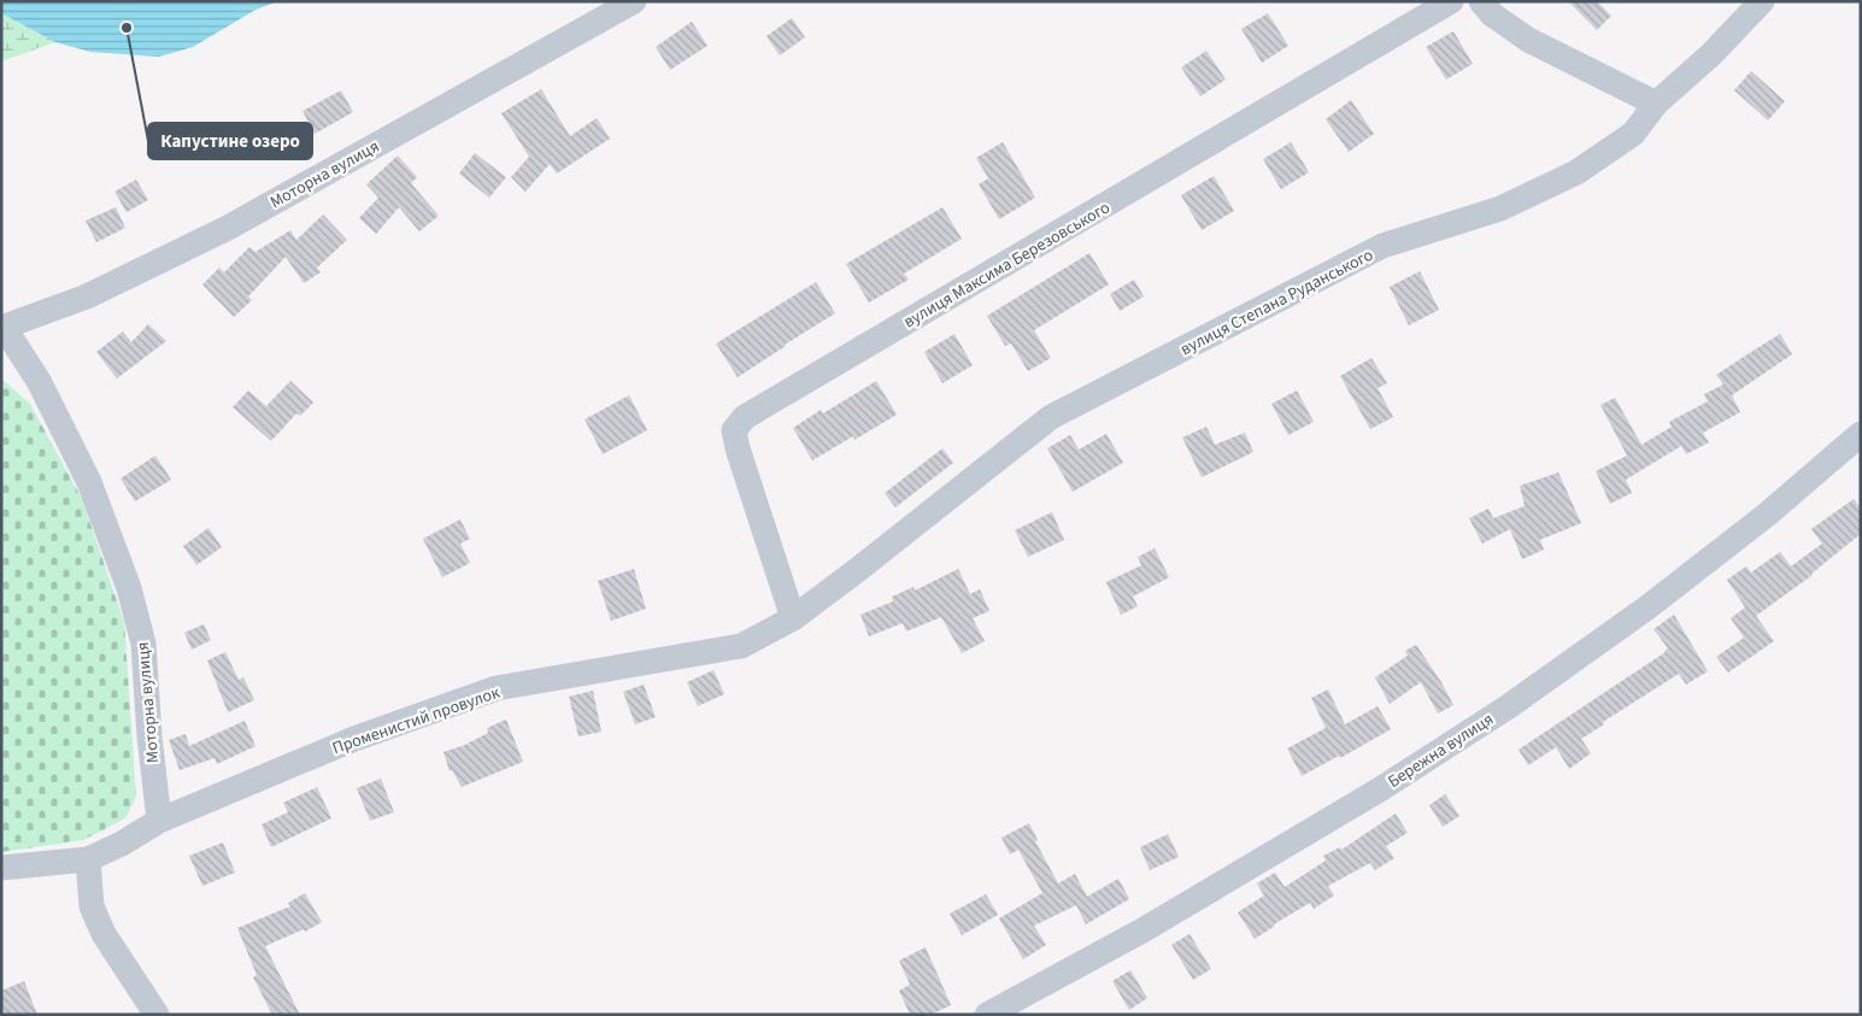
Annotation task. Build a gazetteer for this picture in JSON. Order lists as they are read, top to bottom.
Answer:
{
  "streets": {
    "street": [
      "Моторна вулиця",
      "вулиця Максима Березовського",
      "вулиця Степана Руданського",
      "Променистий провулок",
      "Бережна вулиця"
    ]
  },
  "crossings": [
    ["Моторна вулиця", "Променистий провулок"],
    ["вулиця Максима Березовського", "вулиця Степана Руданського"],
    ["вулиця Максима Березовського", "Променистий провулок"],
    ["вулиця Степана Руданського", "Променистий провулок"]
  ],
  "places": ["Капустине озеро"]
}
